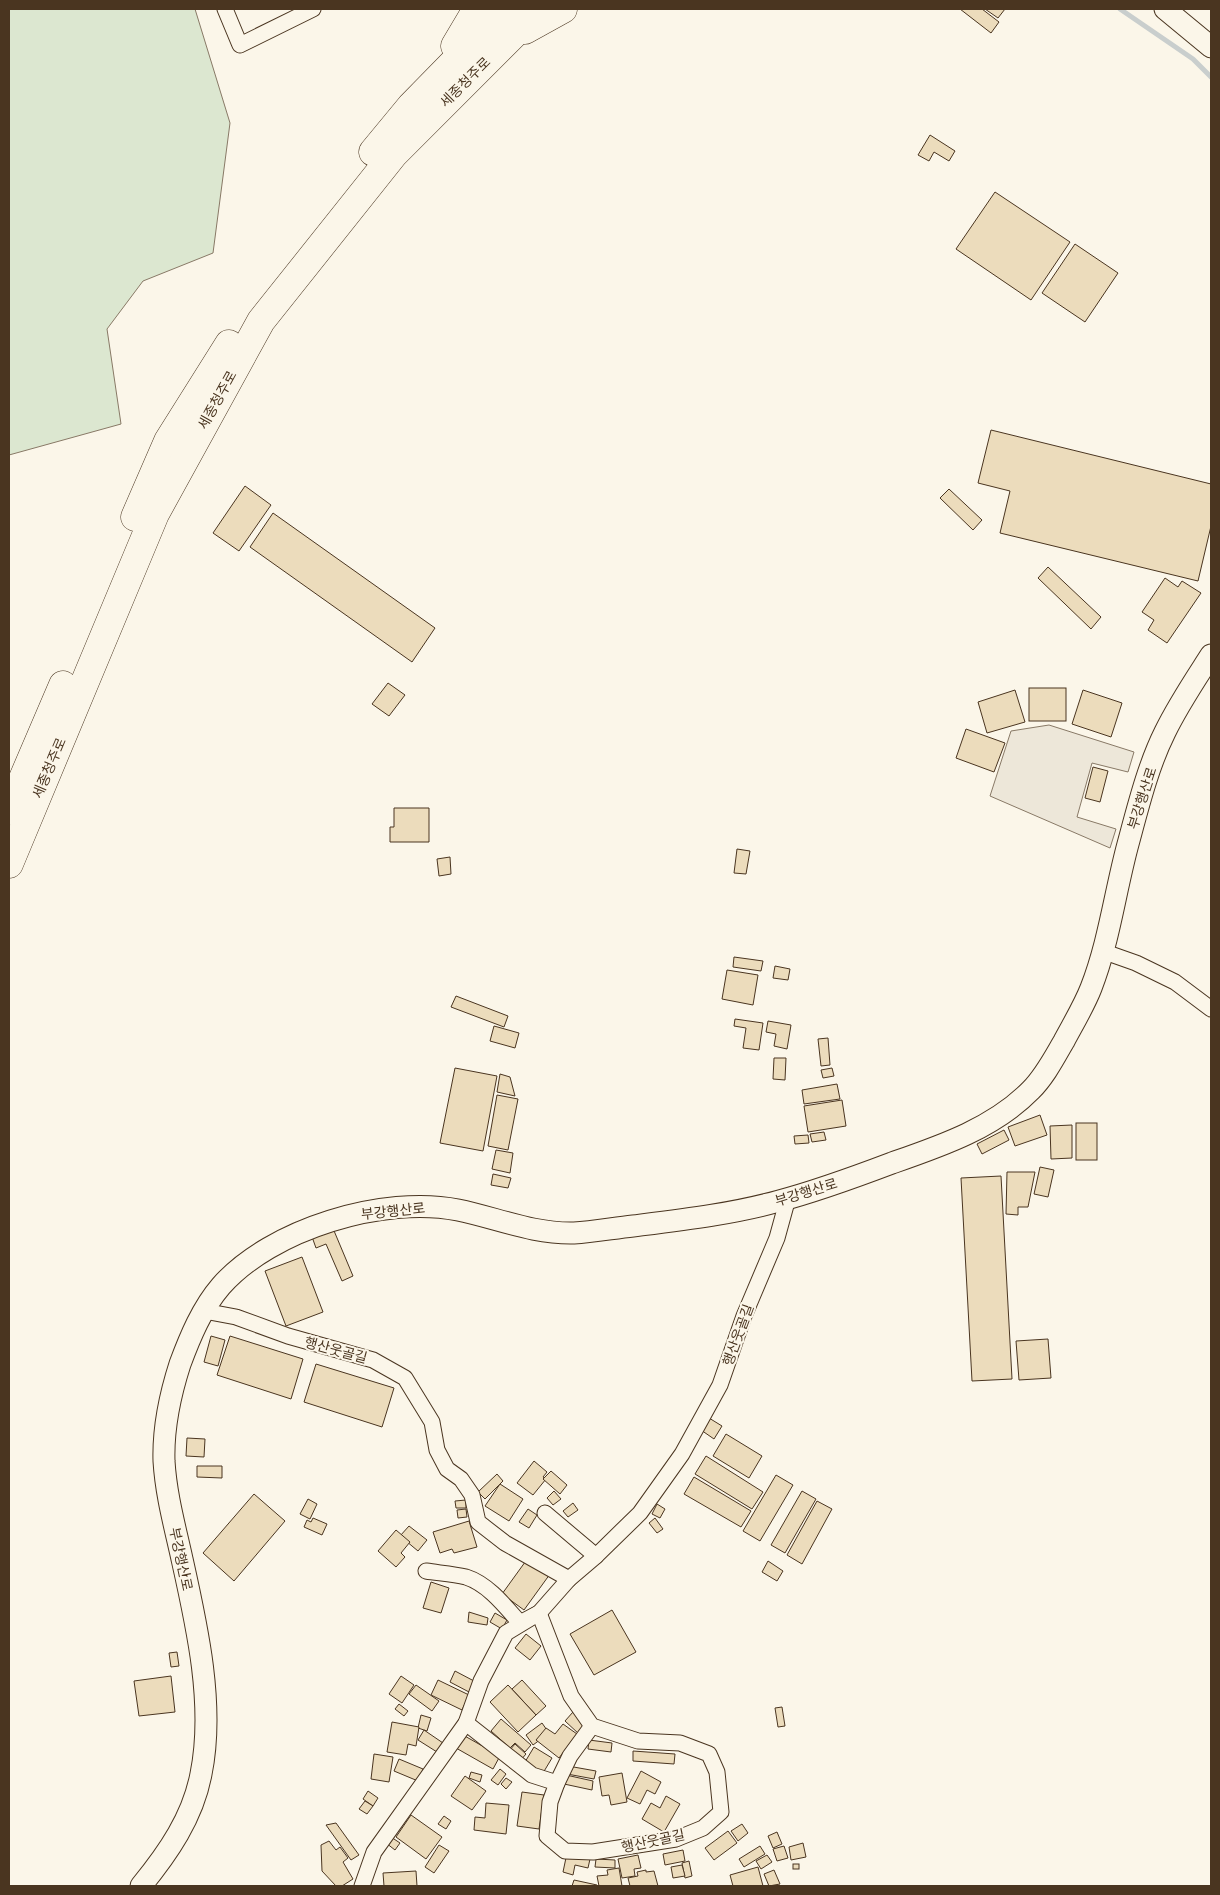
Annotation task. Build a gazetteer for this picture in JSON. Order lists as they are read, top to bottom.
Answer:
{
  "streets": {
    "highway": ["세종청주로"],
    "street": ["부강행산로", "행산웃골길"]
  },
  "crossings": [
    ["부강행산로", "행산웃골길"]
  ]
}
